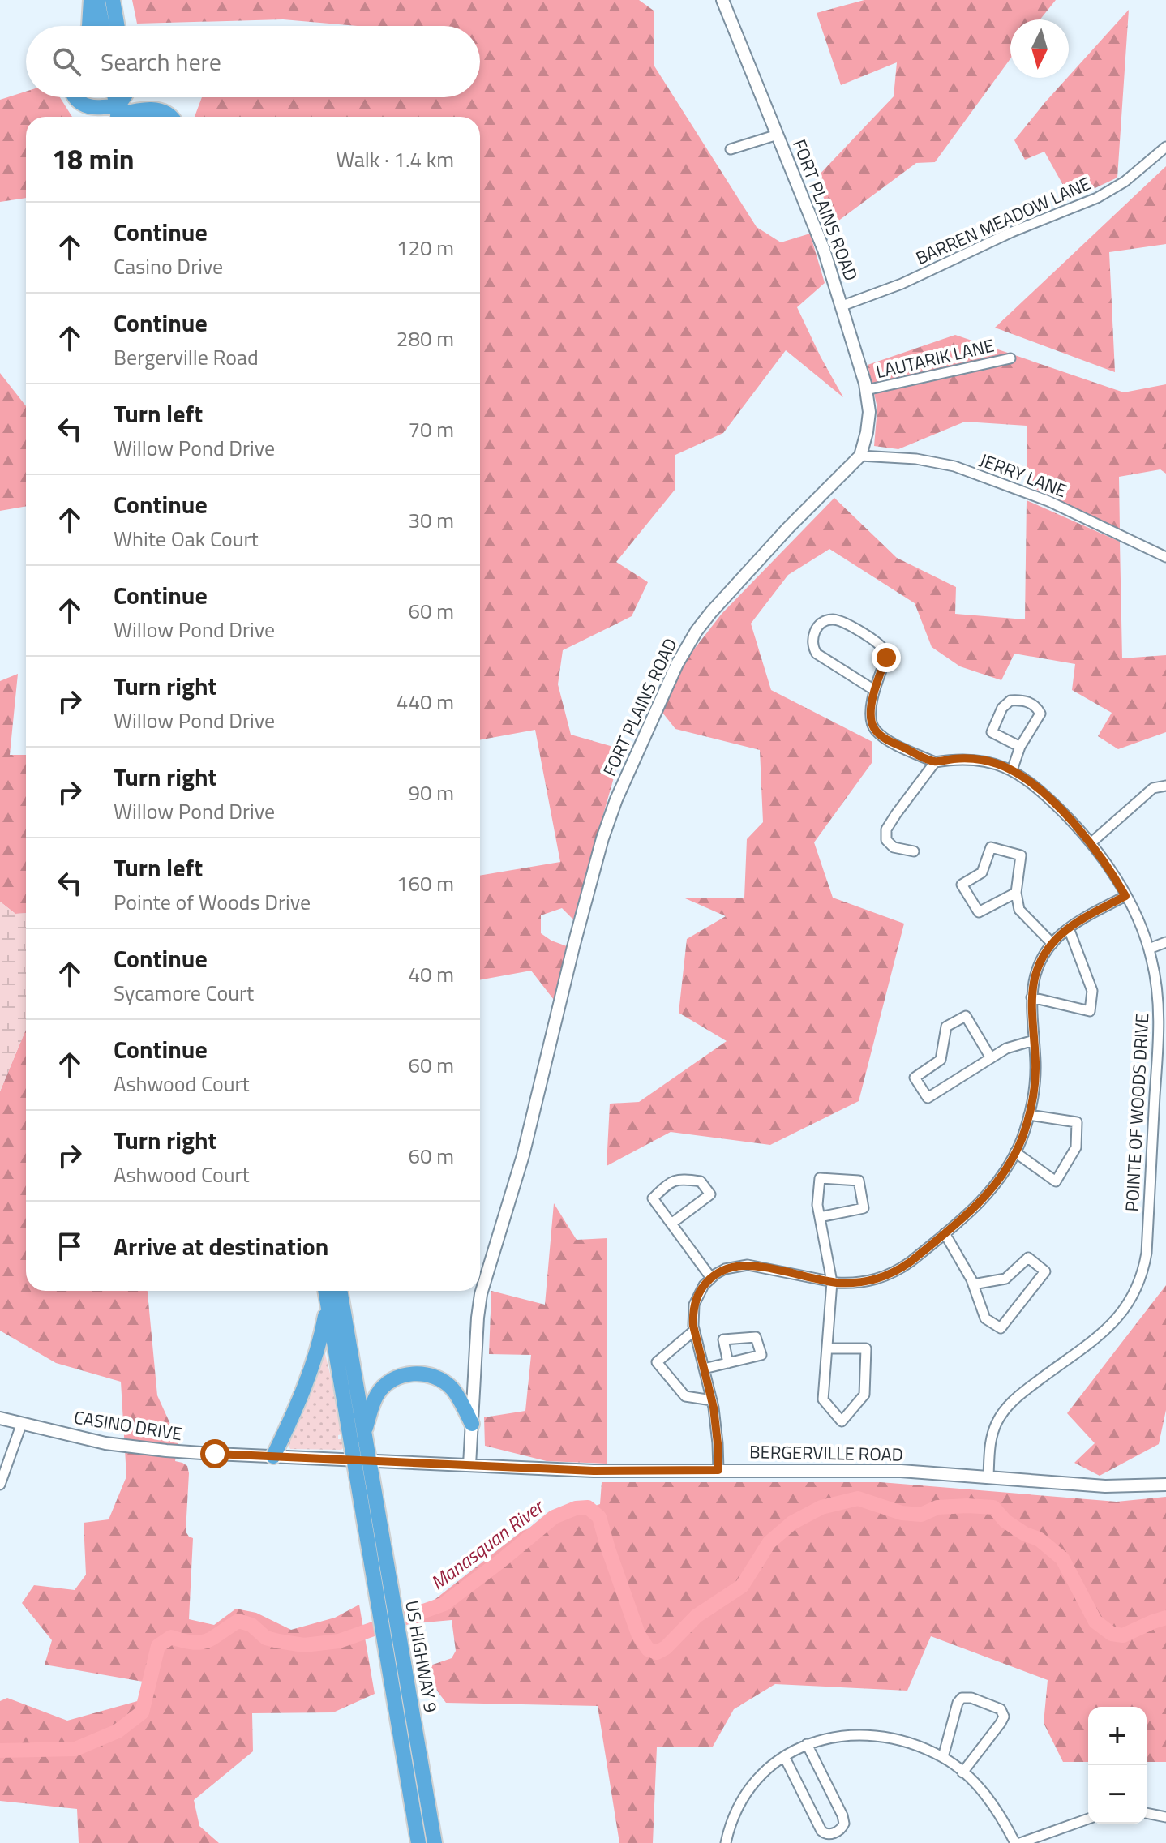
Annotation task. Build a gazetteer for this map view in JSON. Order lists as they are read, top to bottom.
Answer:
{
  "streets": {
    "highway": ["US HIGHWAY 9"],
    "street": [
      "FORT PLAINS ROAD",
      "BARREN MEADOW LANE",
      "LAUTARIK LANE",
      "JERRY LANE",
      "POINTE OF WOODS DRIVE",
      "CASINO DRIVE",
      "BERGERVILLE ROAD"
    ]
  },
  "crossings": [
    ["FORT PLAINS ROAD", "BARREN MEADOW LANE"],
    ["FORT PLAINS ROAD", "LAUTARIK LANE"],
    ["FORT PLAINS ROAD", "JERRY LANE"],
    ["FORT PLAINS ROAD", "BERGERVILLE ROAD"],
    ["POINTE OF WOODS DRIVE", "BERGERVILLE ROAD"],
    ["CASINO DRIVE", "BERGERVILLE ROAD"],
    ["CASINO DRIVE", "US HIGHWAY 9"],
    ["BERGERVILLE ROAD", "US HIGHWAY 9"]
  ],
  "water": ["Manasquan River"],
  "north": "bottom",
  "page": {
    "search": "Search here",
    "heading": ["18 min", "Walk · 1.4 km"],
    "list": [
      ["Continue", "Casino Drive", "120 m"],
      ["Continue", "Bergerville Road", "280 m"],
      ["Turn left", "Willow Pond Drive", "70 m"],
      ["Continue", "White Oak Court", "30 m"],
      ["Continue", "Willow Pond Drive", "60 m"],
      ["Turn right", "Willow Pond Drive", "440 m"],
      ["Turn right", "Willow Pond Drive", "90 m"],
      ["Turn left", "Pointe of Woods Drive", "160 m"],
      ["Continue", "Sycamore Court", "40 m"],
      ["Continue", "Ashwood Court", "60 m"],
      ["Turn right", "Ashwood Court", "60 m"],
      "Arrive at destination"
    ],
    "map_buttons": ["+", "−"]
  }
}
